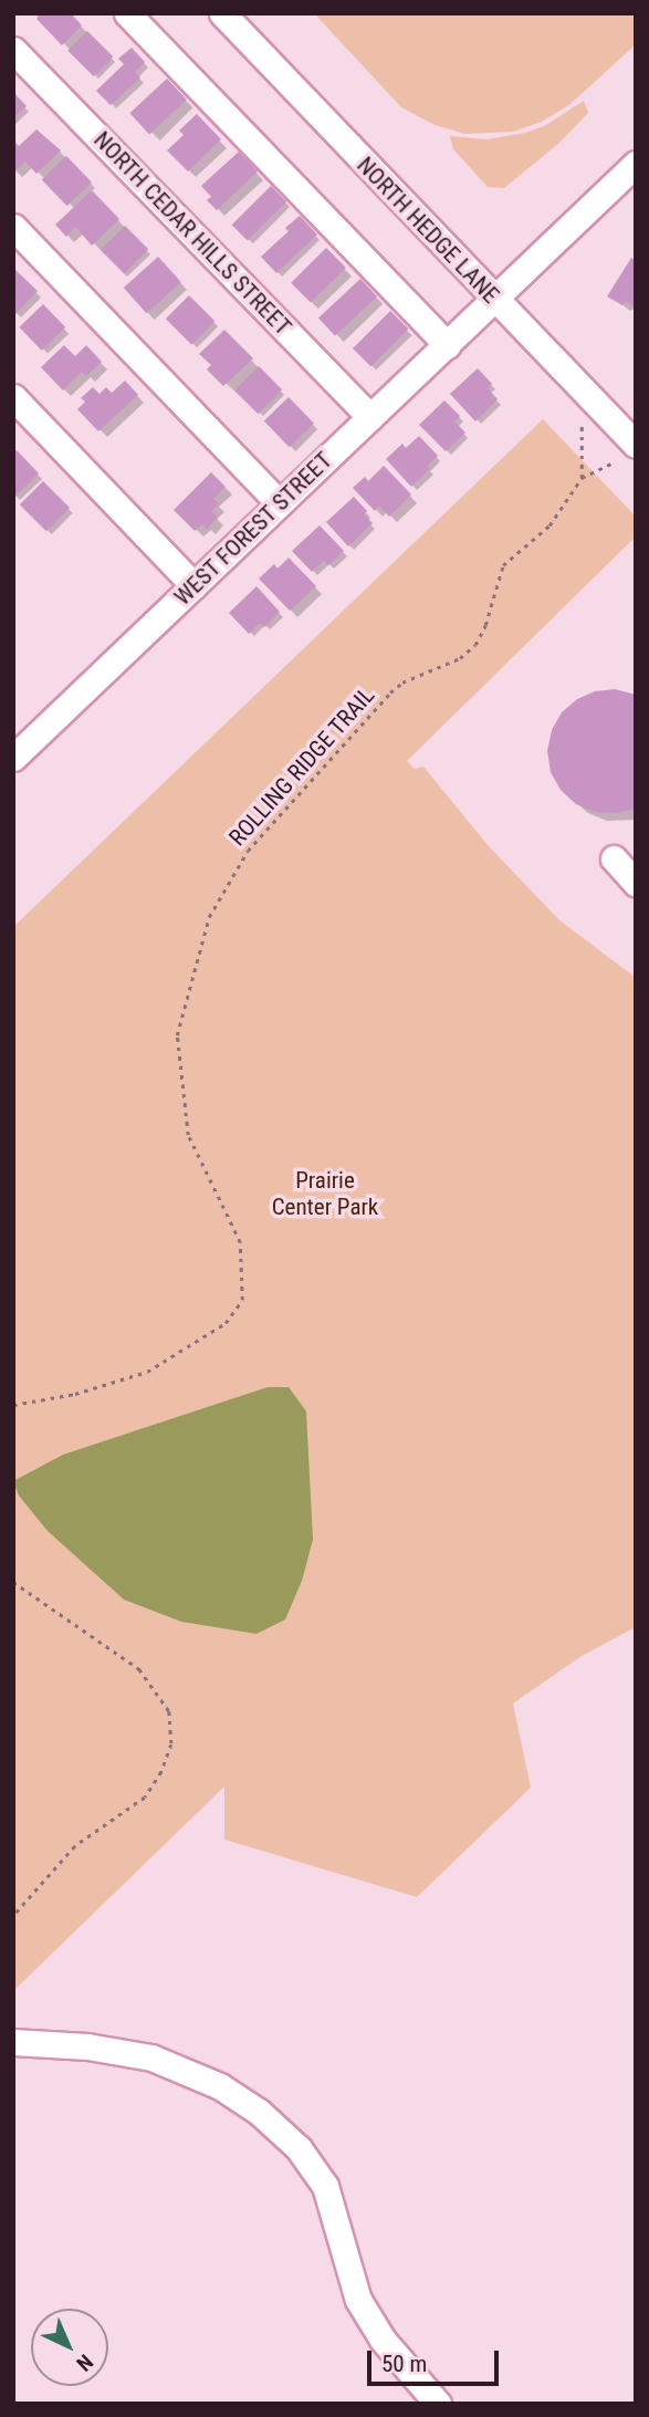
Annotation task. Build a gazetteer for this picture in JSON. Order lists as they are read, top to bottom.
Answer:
{
  "streets": {
    "street": ["NORTH HEDGE LANE", "NORTH CEDAR HILLS STREET", "WEST FOREST STREET"],
    "path": ["ROLLING RIDGE TRAIL"]
  },
  "crossings": [
    ["NORTH HEDGE LANE", "WEST FOREST STREET"],
    ["NORTH CEDAR HILLS STREET", "WEST FOREST STREET"]
  ],
  "parks": ["Prairie Center Park"],
  "scale_bar": "50 m",
  "north": "bottom right"
}
